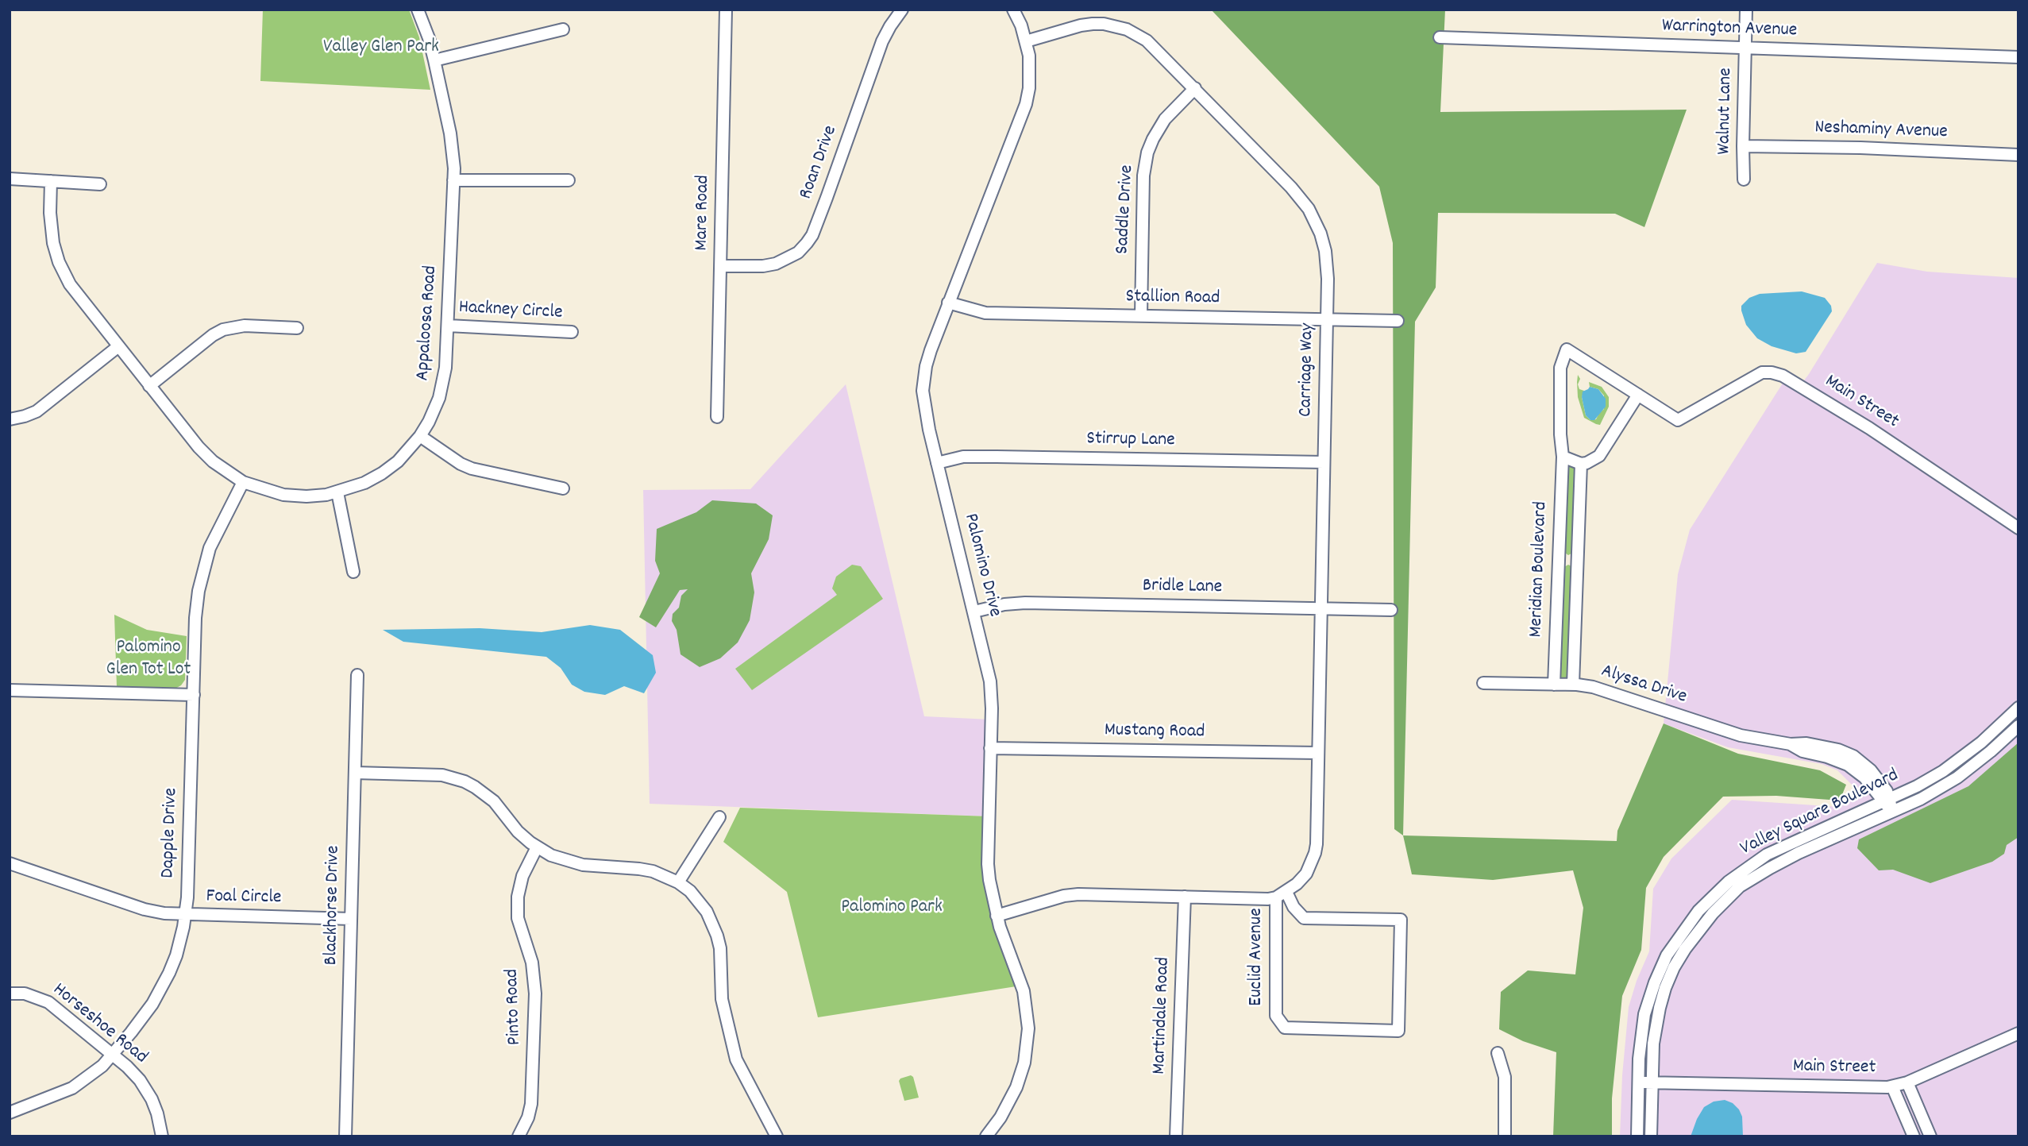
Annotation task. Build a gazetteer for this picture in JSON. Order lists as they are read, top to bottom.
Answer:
{
  "streets": {
    "street": [
      "Warrington Avenue",
      "Walnut Lane",
      "Neshaminy Avenue",
      "Roan Drive",
      "Saddle Drive",
      "Mare Road",
      "Stallion Road",
      "Hackney Circle",
      "Appaloosa Road",
      "Carriage Way",
      "Main Street",
      "Stirrup Lane",
      "Palomino Drive",
      "Meridian Boulevard",
      "Bridle Lane",
      "Alyssa Drive",
      "Mustang Road",
      "Valley Square Boulevard",
      "Dapple Drive",
      "Foal Circle",
      "Blackhorse Drive",
      "Euclid Avenue",
      "Pinto Road",
      "Martindale Road",
      "Horseshoe Road"
    ]
  },
  "crossings": [
    ["Warrington Avenue", "Walnut Lane"],
    ["Walnut Lane", "Neshaminy Avenue"],
    ["Roan Drive", "Mare Road"],
    ["Saddle Drive", "Stallion Road"],
    ["Saddle Drive", "Carriage Way"],
    ["Stallion Road", "Carriage Way"],
    ["Stallion Road", "Palomino Drive"],
    ["Hackney Circle", "Appaloosa Road"],
    ["Appaloosa Road", "Dapple Drive"],
    ["Carriage Way", "Stirrup Lane"],
    ["Carriage Way", "Palomino Drive"],
    ["Carriage Way", "Bridle Lane"],
    ["Carriage Way", "Mustang Road"],
    ["Carriage Way", "Euclid Avenue"],
    ["Main Street", "Meridian Boulevard"],
    ["Main Street", "Valley Square Boulevard"],
    ["Stirrup Lane", "Palomino Drive"],
    ["Palomino Drive", "Bridle Lane"],
    ["Palomino Drive", "Mustang Road"],
    ["Palomino Drive", "Euclid Avenue"],
    ["Meridian Boulevard", "Alyssa Drive"],
    ["Alyssa Drive", "Valley Square Boulevard"],
    ["Dapple Drive", "Foal Circle"],
    ["Dapple Drive", "Horseshoe Road"],
    ["Foal Circle", "Blackhorse Drive"],
    ["Euclid Avenue", "Martindale Road"]
  ],
  "parks": ["Valley Glen Park", "Palomino Glen Tot Lot", "Palomino Park"]
}
